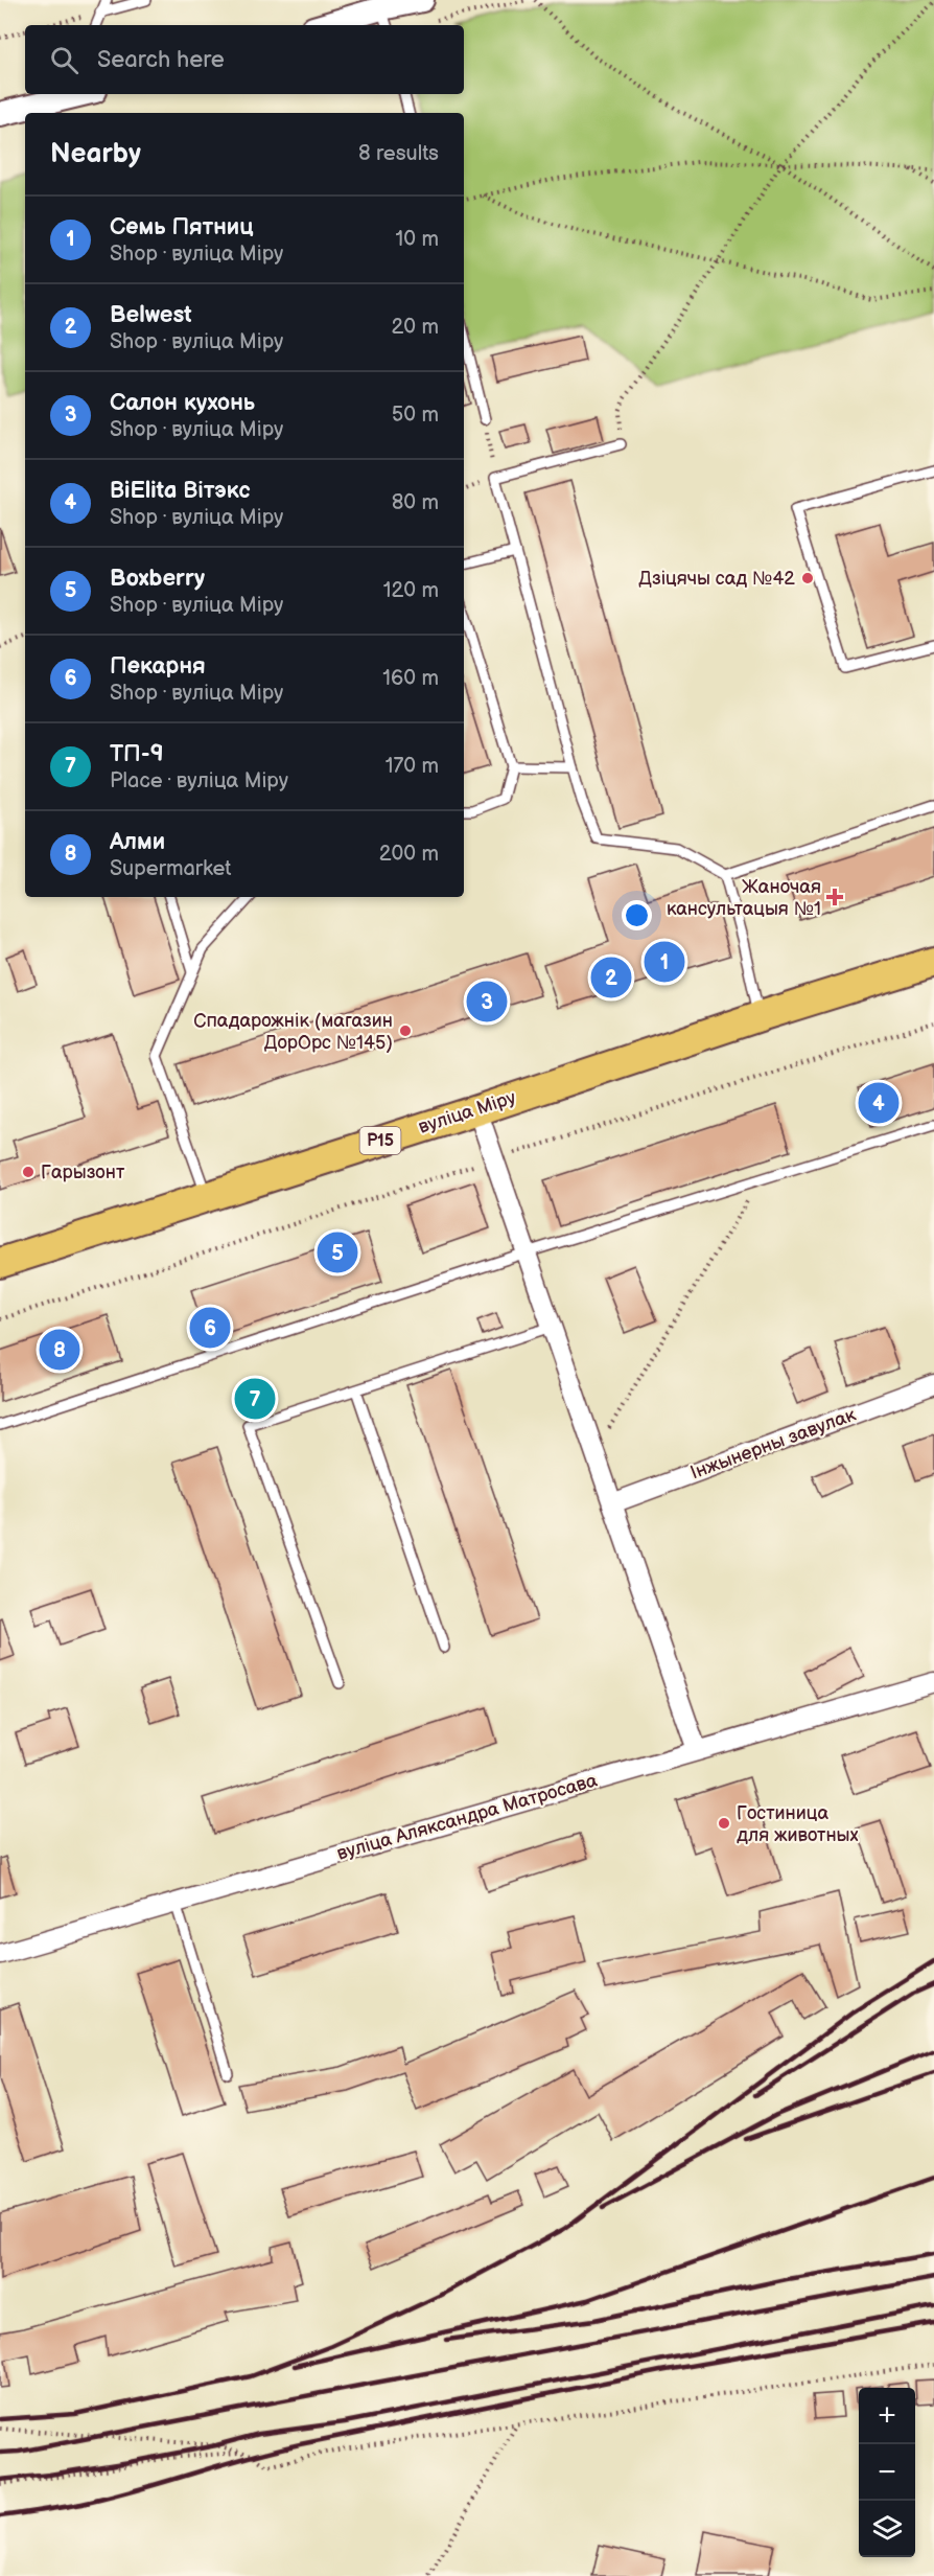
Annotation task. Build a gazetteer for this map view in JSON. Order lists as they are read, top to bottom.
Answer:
{
  "streets": {
    "main road": ["вуліца Міру", "Р15"],
    "street": ["Інжынерны завулак", "вуліца Аляксандра Матросава"]
  },
  "places": {
    "other": [
      "Дзіцячы сад №42",
      "Спадарожнік (магазин ДорОрс №145)",
      "Гарызонт",
      "Гостиница для животных"
    ],
    "health": ["Жаночая кансультацыя №1"]
  },
  "page": {
    "search": "Search here",
    "heading": ["Nearby", "8 results"],
    "list": [
      {
        "mark": "1",
        "name": "Семь Пятниц",
        "note": "Shop · вуліца Міру",
        "value": "10 m"
      },
      {
        "mark": "2",
        "name": "Belwest",
        "note": "Shop · вуліца Міру",
        "value": "20 m"
      },
      {
        "mark": "3",
        "name": "Салон кухонь",
        "note": "Shop · вуліца Міру",
        "value": "50 m"
      },
      {
        "mark": "4",
        "name": "ВiElita Вітэкс",
        "note": "Shop · вуліца Міру",
        "value": "80 m"
      },
      {
        "mark": "5",
        "name": "Boxberry",
        "note": "Shop · вуліца Міру",
        "value": "120 m"
      },
      {
        "mark": "6",
        "name": "Пекарня",
        "note": "Shop · вуліца Міру",
        "value": "160 m"
      },
      {
        "mark": "7",
        "name": "ТП-9",
        "note": "Place · вуліца Міру",
        "value": "170 m"
      },
      {
        "mark": "8",
        "name": "Алми",
        "note": "Supermarket",
        "value": "200 m"
      }
    ],
    "pins": [
      "1",
      "2",
      "3",
      "4",
      "5",
      "6",
      "8",
      "7"
    ],
    "map_buttons": ["+", "−"]
  }
}
